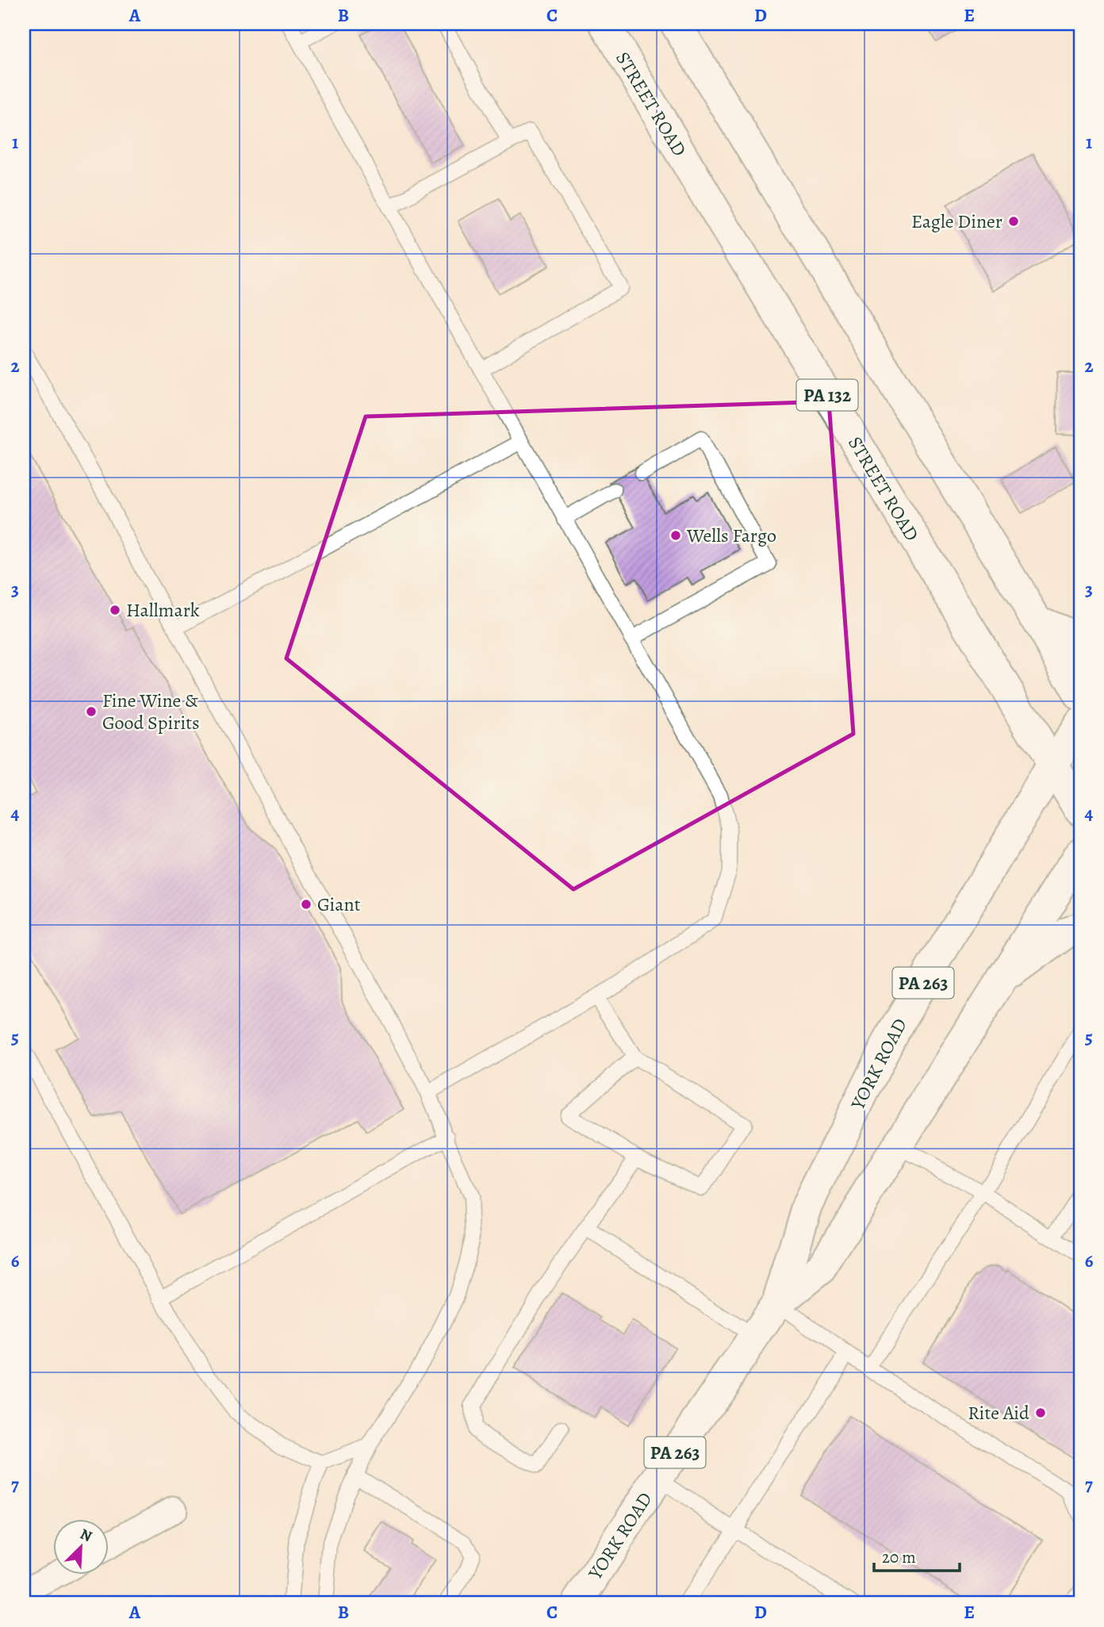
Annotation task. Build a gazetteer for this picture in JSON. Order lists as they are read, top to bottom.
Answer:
{
  "streets": {
    "main road": [
      "STREET ROAD",
      "PA 132",
      "PA 263",
      "YORK ROAD"
    ]
  },
  "crossings": [
    ["STREET ROAD", "YORK ROAD"]
  ],
  "places": [
    "Eagle Diner",
    "Wells Fargo",
    "Hallmark",
    "Fine Wine & Good Spirits",
    "Giant",
    "Rite Aid"
  ],
  "scale_bar": "20 m",
  "north": "top right",
  "grid": {
    "columns": [
      "A",
      "B",
      "C",
      "D",
      "E"
    ],
    "rows": [
      "1",
      "2",
      "3",
      "4",
      "5",
      "6",
      "7"
    ]
  }
}
